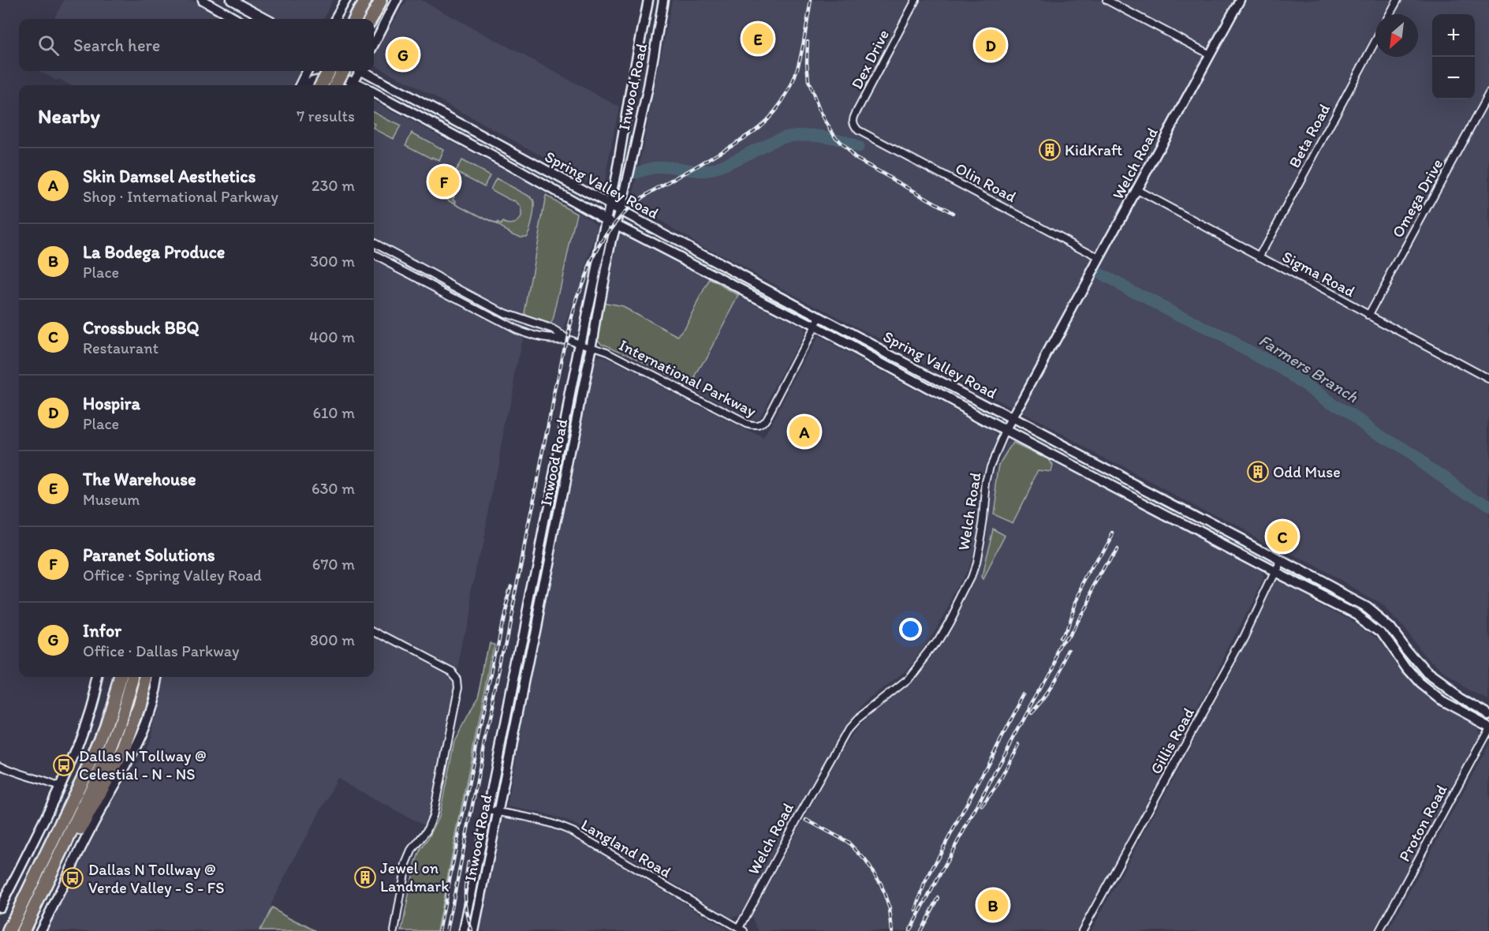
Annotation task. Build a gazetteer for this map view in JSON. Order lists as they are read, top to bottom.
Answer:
{
  "streets": {
    "main road": ["Inwood Road", "Welch Road", "Spring Valley Road"],
    "street": [
      "Dex Drive",
      "Beta Road",
      "Olin Road",
      "Omega Drive",
      "Sigma Road",
      "International Parkway",
      "Gillis Road",
      "Proton Road",
      "Langland Road"
    ]
  },
  "crossings": [
    ["Dex Drive", "Olin Road"],
    ["Inwood Road", "Spring Valley Road"],
    ["Inwood Road", "International Parkway"],
    ["Inwood Road", "Langland Road"],
    ["Beta Road", "Sigma Road"],
    ["Welch Road", "Olin Road"],
    ["Welch Road", "Spring Valley Road"],
    ["Welch Road", "Sigma Road"],
    ["Welch Road", "Langland Road"],
    ["Spring Valley Road", "International Parkway"],
    ["Spring Valley Road", "Gillis Road"],
    ["Spring Valley Road", "Proton Road"],
    ["Omega Drive", "Sigma Road"]
  ],
  "water": ["Farmers Branch"],
  "places": {
    "building": ["KidKraft", "Odd Muse", "Jewel on Landmark"],
    "bus stop": ["Dallas N Tollway @ Celestial - N - NS", "Dallas N Tollway @ Verde Valley - S - FS"]
  },
  "north": "bottom left",
  "page": {
    "map_buttons": ["+", "−"],
    "search": "Search here",
    "pins": [
      "E",
      "D",
      "G",
      "F",
      "A",
      "C",
      "B"
    ],
    "heading": ["Nearby", "7 results"],
    "list": [
      {
        "mark": "A",
        "name": "Skin Damsel Aesthetics",
        "note": "Shop · International Parkway",
        "value": "230 m"
      },
      {
        "mark": "B",
        "name": "La Bodega Produce",
        "note": "Place",
        "value": "300 m"
      },
      {
        "mark": "C",
        "name": "Crossbuck BBQ",
        "note": "Restaurant",
        "value": "400 m"
      },
      {
        "mark": "D",
        "name": "Hospira",
        "note": "Place",
        "value": "610 m"
      },
      {
        "mark": "E",
        "name": "The Warehouse",
        "note": "Museum",
        "value": "630 m"
      },
      {
        "mark": "F",
        "name": "Paranet Solutions",
        "note": "Office · Spring Valley Road",
        "value": "670 m"
      },
      {
        "mark": "G",
        "name": "Infor",
        "note": "Office · Dallas Parkway",
        "value": "800 m"
      }
    ]
  }
}
